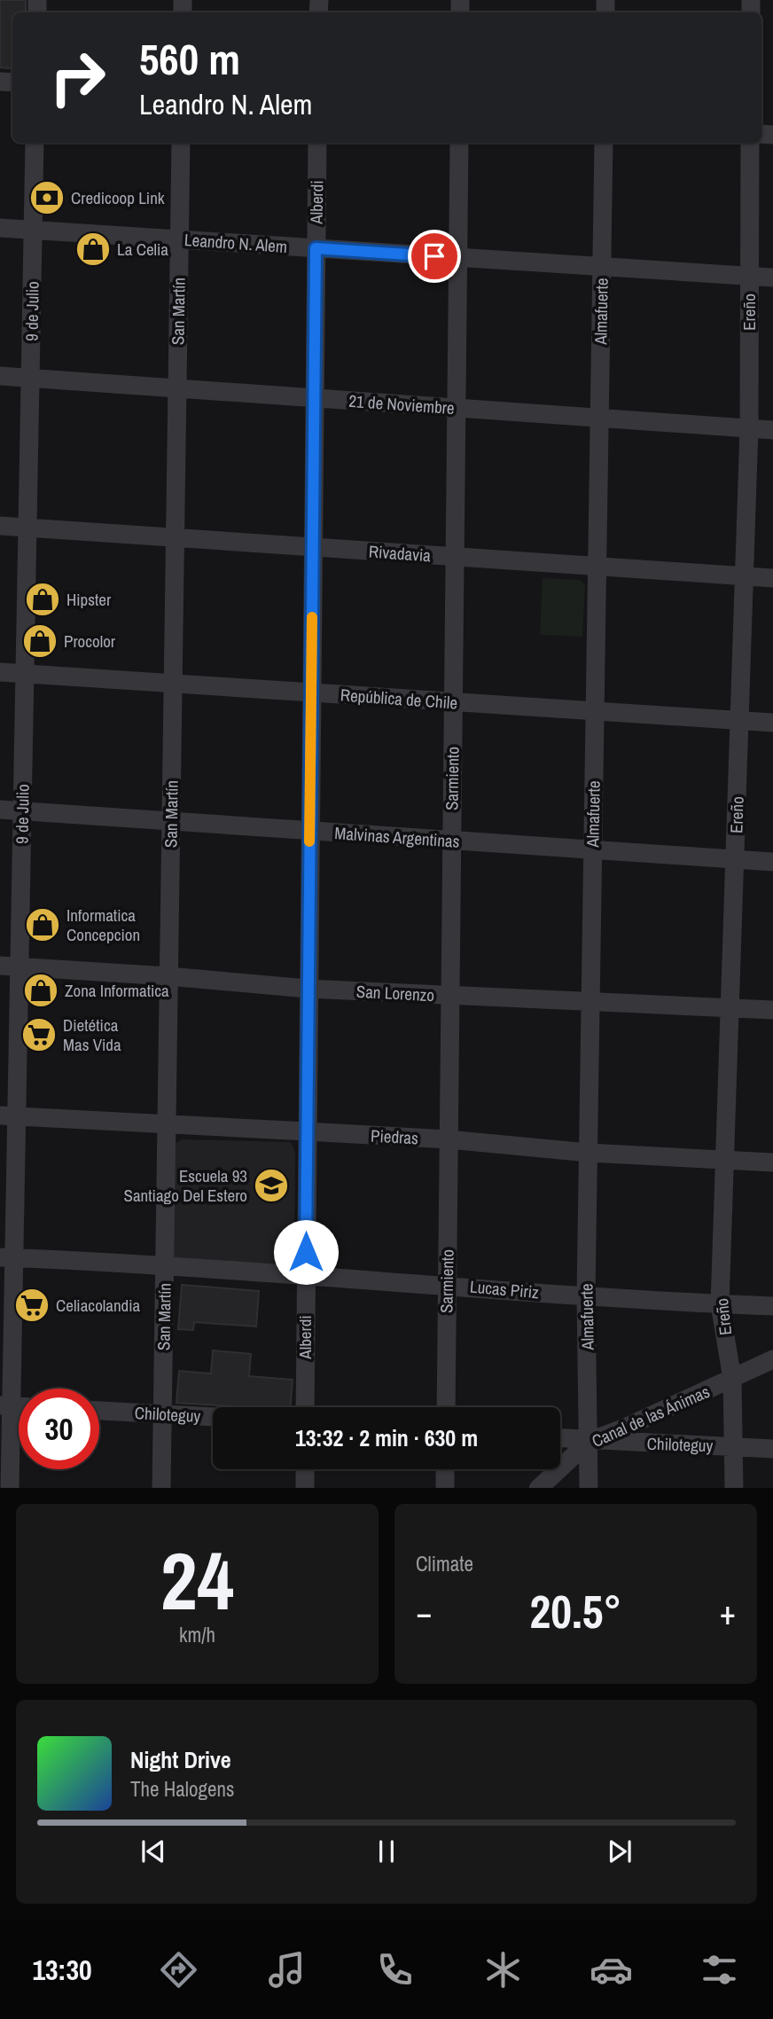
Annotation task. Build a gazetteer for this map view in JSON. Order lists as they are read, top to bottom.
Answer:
{
  "streets": {
    "street": [
      "Alberdi",
      "Leandro N. Alem",
      "9 de Julio",
      "San Martín",
      "Almafuerte",
      "Ereño",
      "21 de Noviembre",
      "Rivadavia",
      "República de Chile",
      "Sarmiento",
      "Malvinas Argentinas",
      "San Lorenzo",
      "Piedras",
      "Lucas Piriz",
      "Chiloteguy",
      "Canal de las Ánimas"
    ]
  },
  "crossings": [
    ["Alberdi", "Leandro N. Alem"],
    ["Alberdi", "21 de Noviembre"],
    ["Alberdi", "Rivadavia"],
    ["Alberdi", "República de Chile"],
    ["Alberdi", "Malvinas Argentinas"],
    ["Alberdi", "San Lorenzo"],
    ["Alberdi", "Piedras"],
    ["Alberdi", "Lucas Piriz"],
    ["Leandro N. Alem", "9 de Julio"],
    ["Leandro N. Alem", "San Martín"],
    ["Leandro N. Alem", "Almafuerte"],
    ["Leandro N. Alem", "Ereño"],
    ["Leandro N. Alem", "Sarmiento"],
    ["9 de Julio", "21 de Noviembre"],
    ["9 de Julio", "Rivadavia"],
    ["9 de Julio", "República de Chile"],
    ["9 de Julio", "Malvinas Argentinas"],
    ["9 de Julio", "San Lorenzo"],
    ["9 de Julio", "Piedras"],
    ["9 de Julio", "Lucas Piriz"],
    ["San Martín", "21 de Noviembre"],
    ["San Martín", "Rivadavia"],
    ["San Martín", "República de Chile"],
    ["San Martín", "Malvinas Argentinas"],
    ["San Martín", "San Lorenzo"],
    ["San Martín", "Piedras"],
    ["San Martín", "Lucas Piriz"],
    ["San Martín", "Chiloteguy"],
    ["Almafuerte", "21 de Noviembre"],
    ["Almafuerte", "Rivadavia"],
    ["Almafuerte", "República de Chile"],
    ["Almafuerte", "Malvinas Argentinas"],
    ["Almafuerte", "San Lorenzo"],
    ["Almafuerte", "Piedras"],
    ["Almafuerte", "Lucas Piriz"],
    ["Almafuerte", "Chiloteguy"],
    ["Almafuerte", "Canal de las Ánimas"],
    ["Ereño", "21 de Noviembre"],
    ["Ereño", "Rivadavia"],
    ["Ereño", "República de Chile"],
    ["Ereño", "Malvinas Argentinas"],
    ["Ereño", "San Lorenzo"],
    ["Ereño", "Piedras"],
    ["Ereño", "Lucas Piriz"],
    ["Ereño", "Chiloteguy"],
    ["Ereño", "Canal de las Ánimas"],
    ["21 de Noviembre", "Sarmiento"],
    ["Rivadavia", "Sarmiento"],
    ["República de Chile", "Sarmiento"],
    ["Sarmiento", "Malvinas Argentinas"],
    ["Sarmiento", "San Lorenzo"],
    ["Sarmiento", "Piedras"],
    ["Sarmiento", "Lucas Piriz"],
    ["Chiloteguy", "Canal de las Ánimas"]
  ],
  "places": {
    "bank": ["Credicoop Link"],
    "shop": [
      "La Celia",
      "Hipster",
      "Procolor",
      "Informatica Concepcion",
      "Zona Informatica"
    ],
    "supermarket": ["Dietética Mas Vida", "Celiacolandia"],
    "school or university": ["Escuela 93 Santiago Del Estero"]
  },
  "page": {
    "turn": ["560 m", "Leandro N. Alem"],
    "limit": "30",
    "trip": "13:32 · 2 min · 630 m",
    "tile": [
      ["24", "km/h"],
      "Climate"
    ],
    "heat": ["−", "20.5°", "+"],
    "song": ["Night Drive", "The Halogens"],
    "tabs": "13:30"
  }
}
